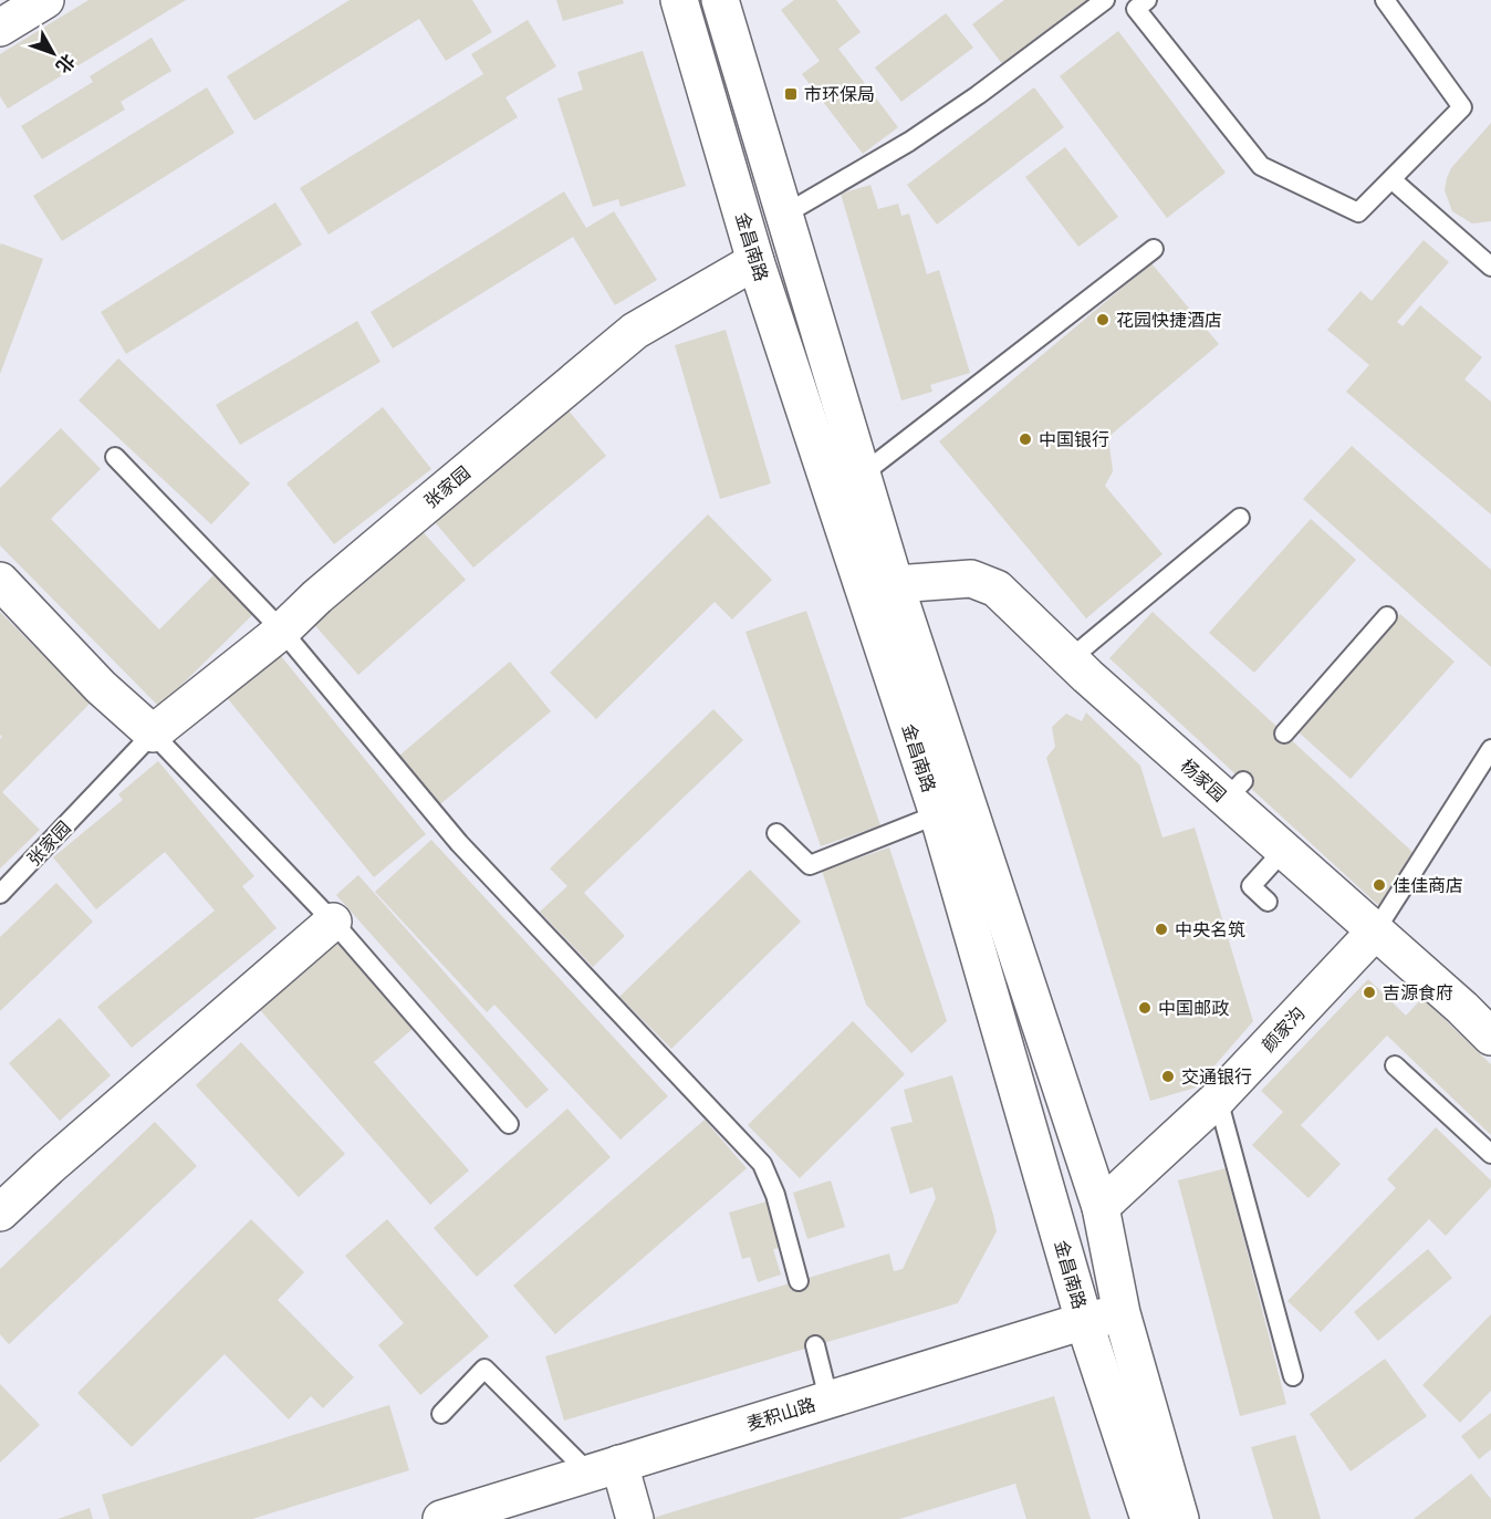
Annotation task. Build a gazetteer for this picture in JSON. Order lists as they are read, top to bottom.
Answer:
{
  "streets": {
    "street": [
      "金昌南路",
      "张家园",
      "杨家园",
      "颜家沟",
      "麦积山路"
    ]
  },
  "crossings": [
    ["金昌南路", "张家园"],
    ["金昌南路", "杨家园"],
    ["金昌南路", "颜家沟"],
    ["金昌南路", "麦积山路"],
    ["杨家园", "颜家沟"]
  ],
  "places": {
    "transit": ["市环保局"],
    "other": [
      "花园快捷酒店",
      "中国银行",
      "佳佳商店",
      "中央名筑",
      "吉源食府",
      "中国邮政",
      "交通银行"
    ]
  },
  "north": "bottom right"
}
